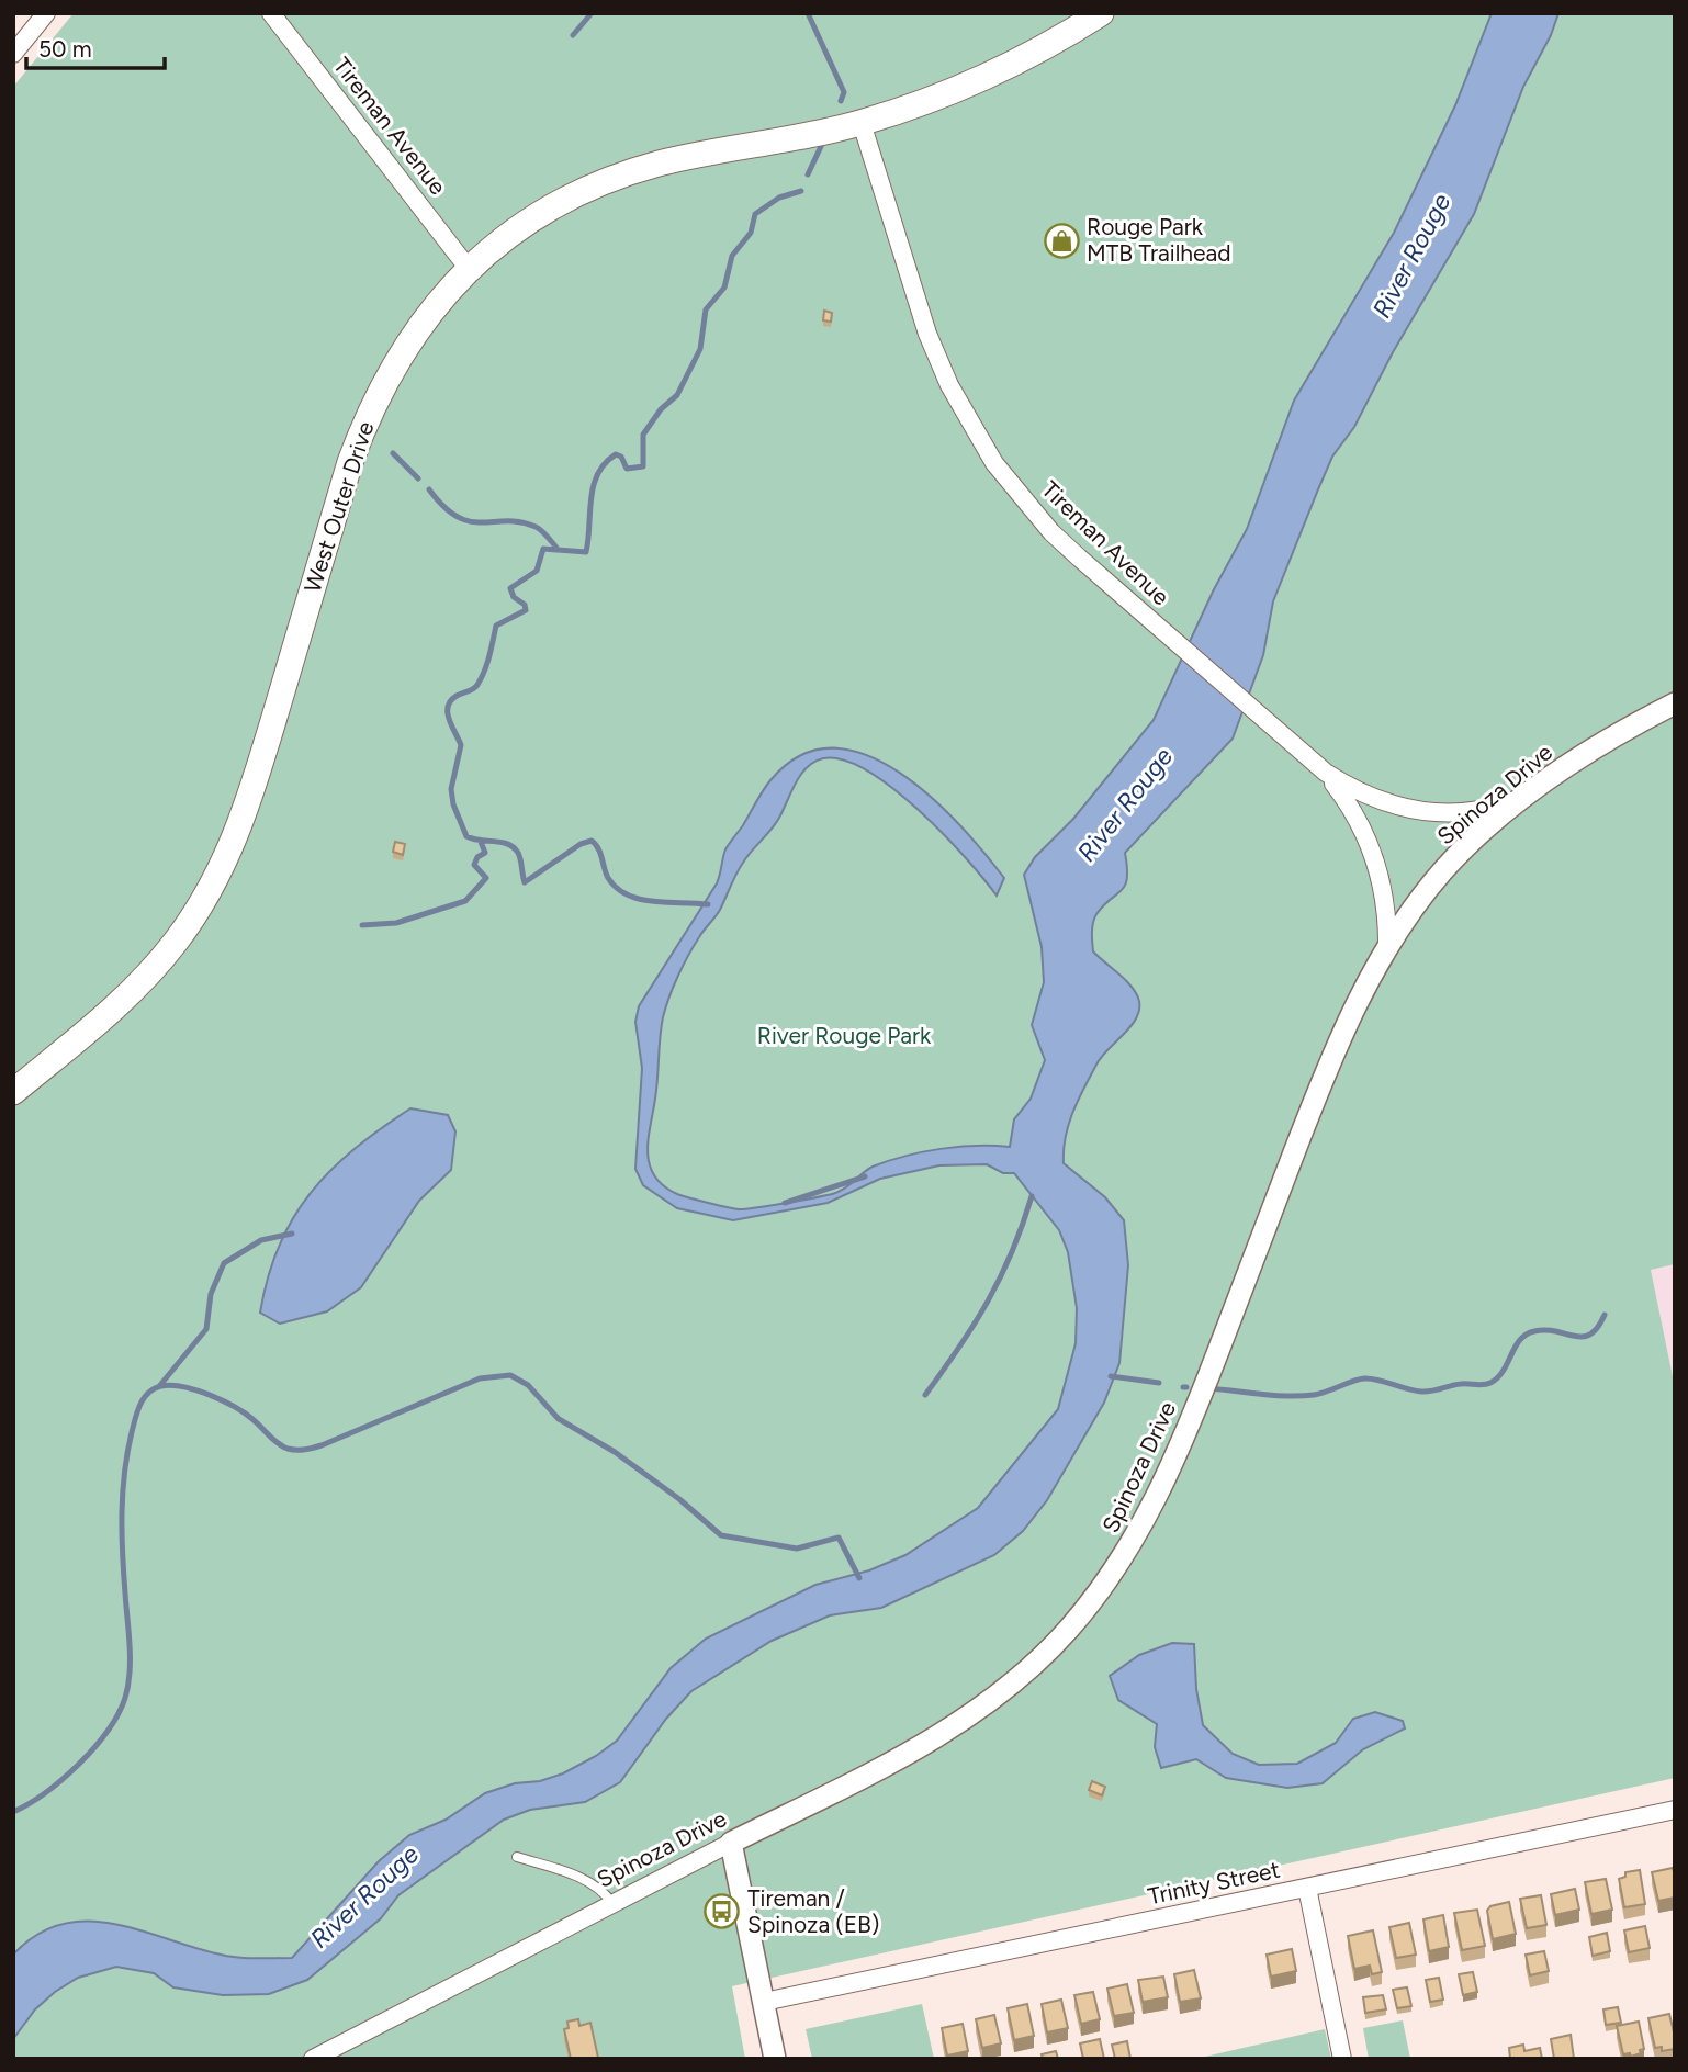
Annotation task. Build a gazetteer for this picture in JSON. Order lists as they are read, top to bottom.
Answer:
{
  "streets": {
    "main road": ["West Outer Drive"],
    "street": ["Tireman Avenue", "Spinoza Drive", "Trinity Street"]
  },
  "crossings": [
    ["Tireman Avenue", "West Outer Drive"]
  ],
  "water": ["River Rouge"],
  "parks": ["River Rouge Park"],
  "places": {
    "shop": ["Rouge Park MTB Trailhead"],
    "bus stop": ["Tireman / Spinoza (EB)"]
  },
  "scale_bar": "50 m"
}
